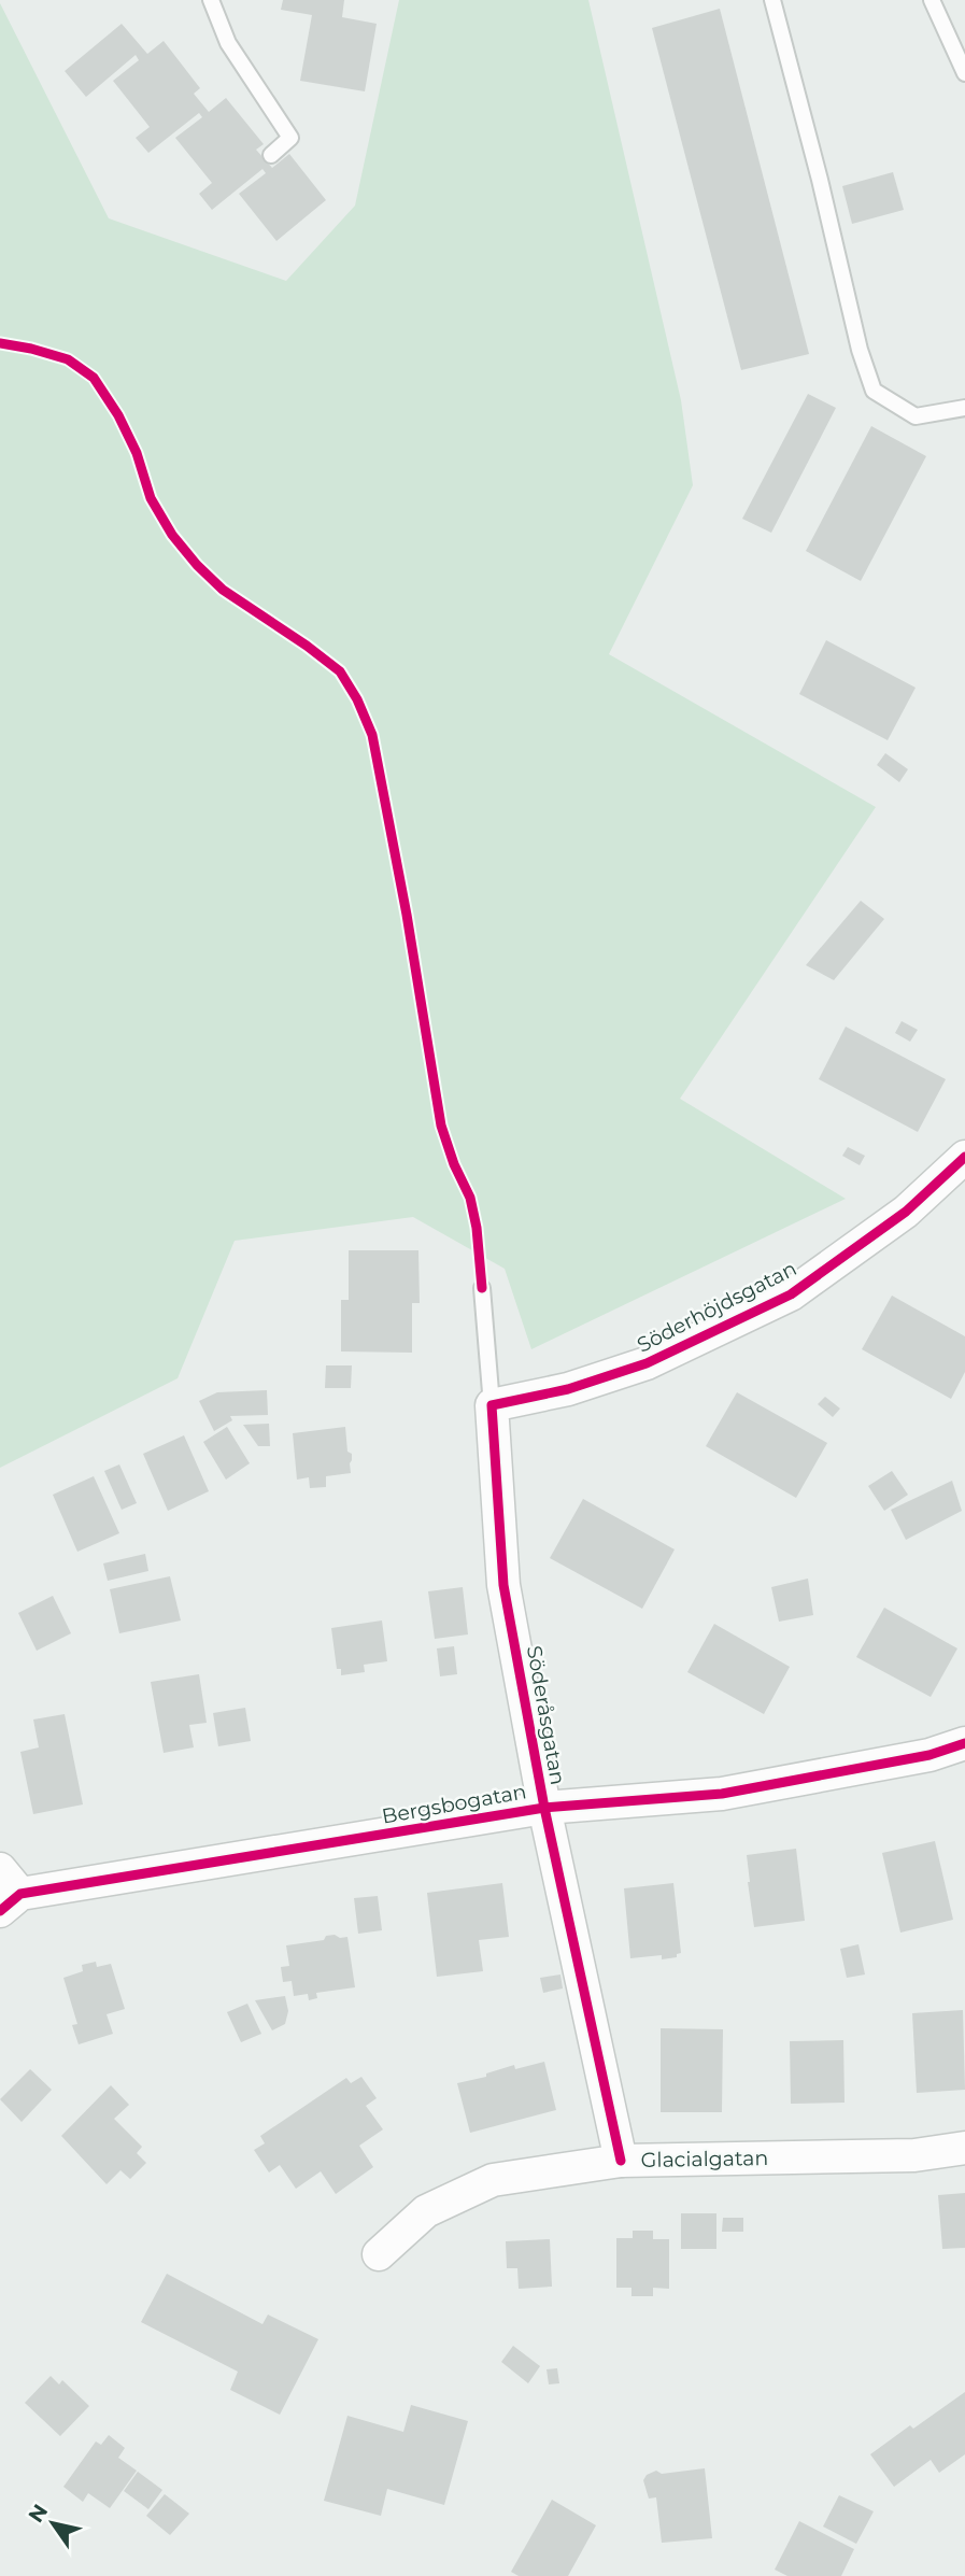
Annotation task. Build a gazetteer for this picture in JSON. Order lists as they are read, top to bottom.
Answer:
{
  "streets": {
    "street": [
      "Söderhöjdsgatan",
      "Söderåsgatan",
      "Bergsbogatan",
      "Glacialgatan"
    ]
  },
  "crossings": [
    ["Söderhöjdsgatan", "Söderåsgatan"],
    ["Söderåsgatan", "Bergsbogatan"],
    ["Söderåsgatan", "Glacialgatan"]
  ],
  "north": "top left"
}
